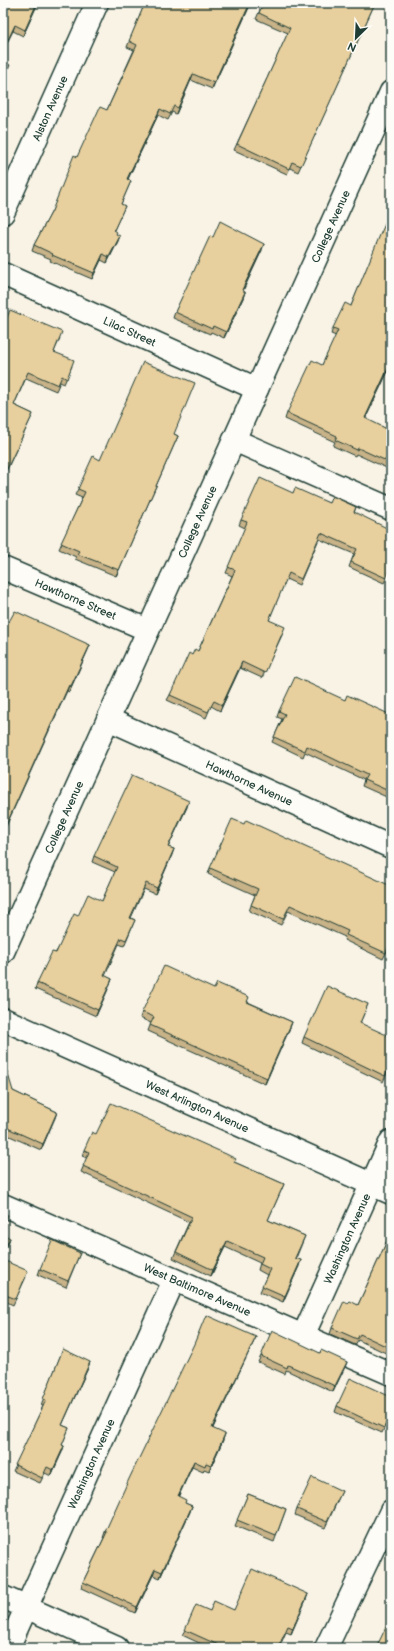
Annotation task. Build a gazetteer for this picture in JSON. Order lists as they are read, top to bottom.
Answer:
{
  "streets": {
    "street": [
      "Alston Avenue",
      "College Avenue",
      "Lilac Street",
      "Hawthorne Street",
      "Hawthorne Avenue",
      "West Arlington Avenue",
      "Washington Avenue",
      "West Baltimore Avenue"
    ]
  },
  "crossings": [
    ["College Avenue", "Lilac Street"],
    ["College Avenue", "Hawthorne Street"],
    ["College Avenue", "Hawthorne Avenue"],
    ["West Arlington Avenue", "Washington Avenue"],
    ["Washington Avenue", "West Baltimore Avenue"]
  ],
  "north": "bottom left"
}
